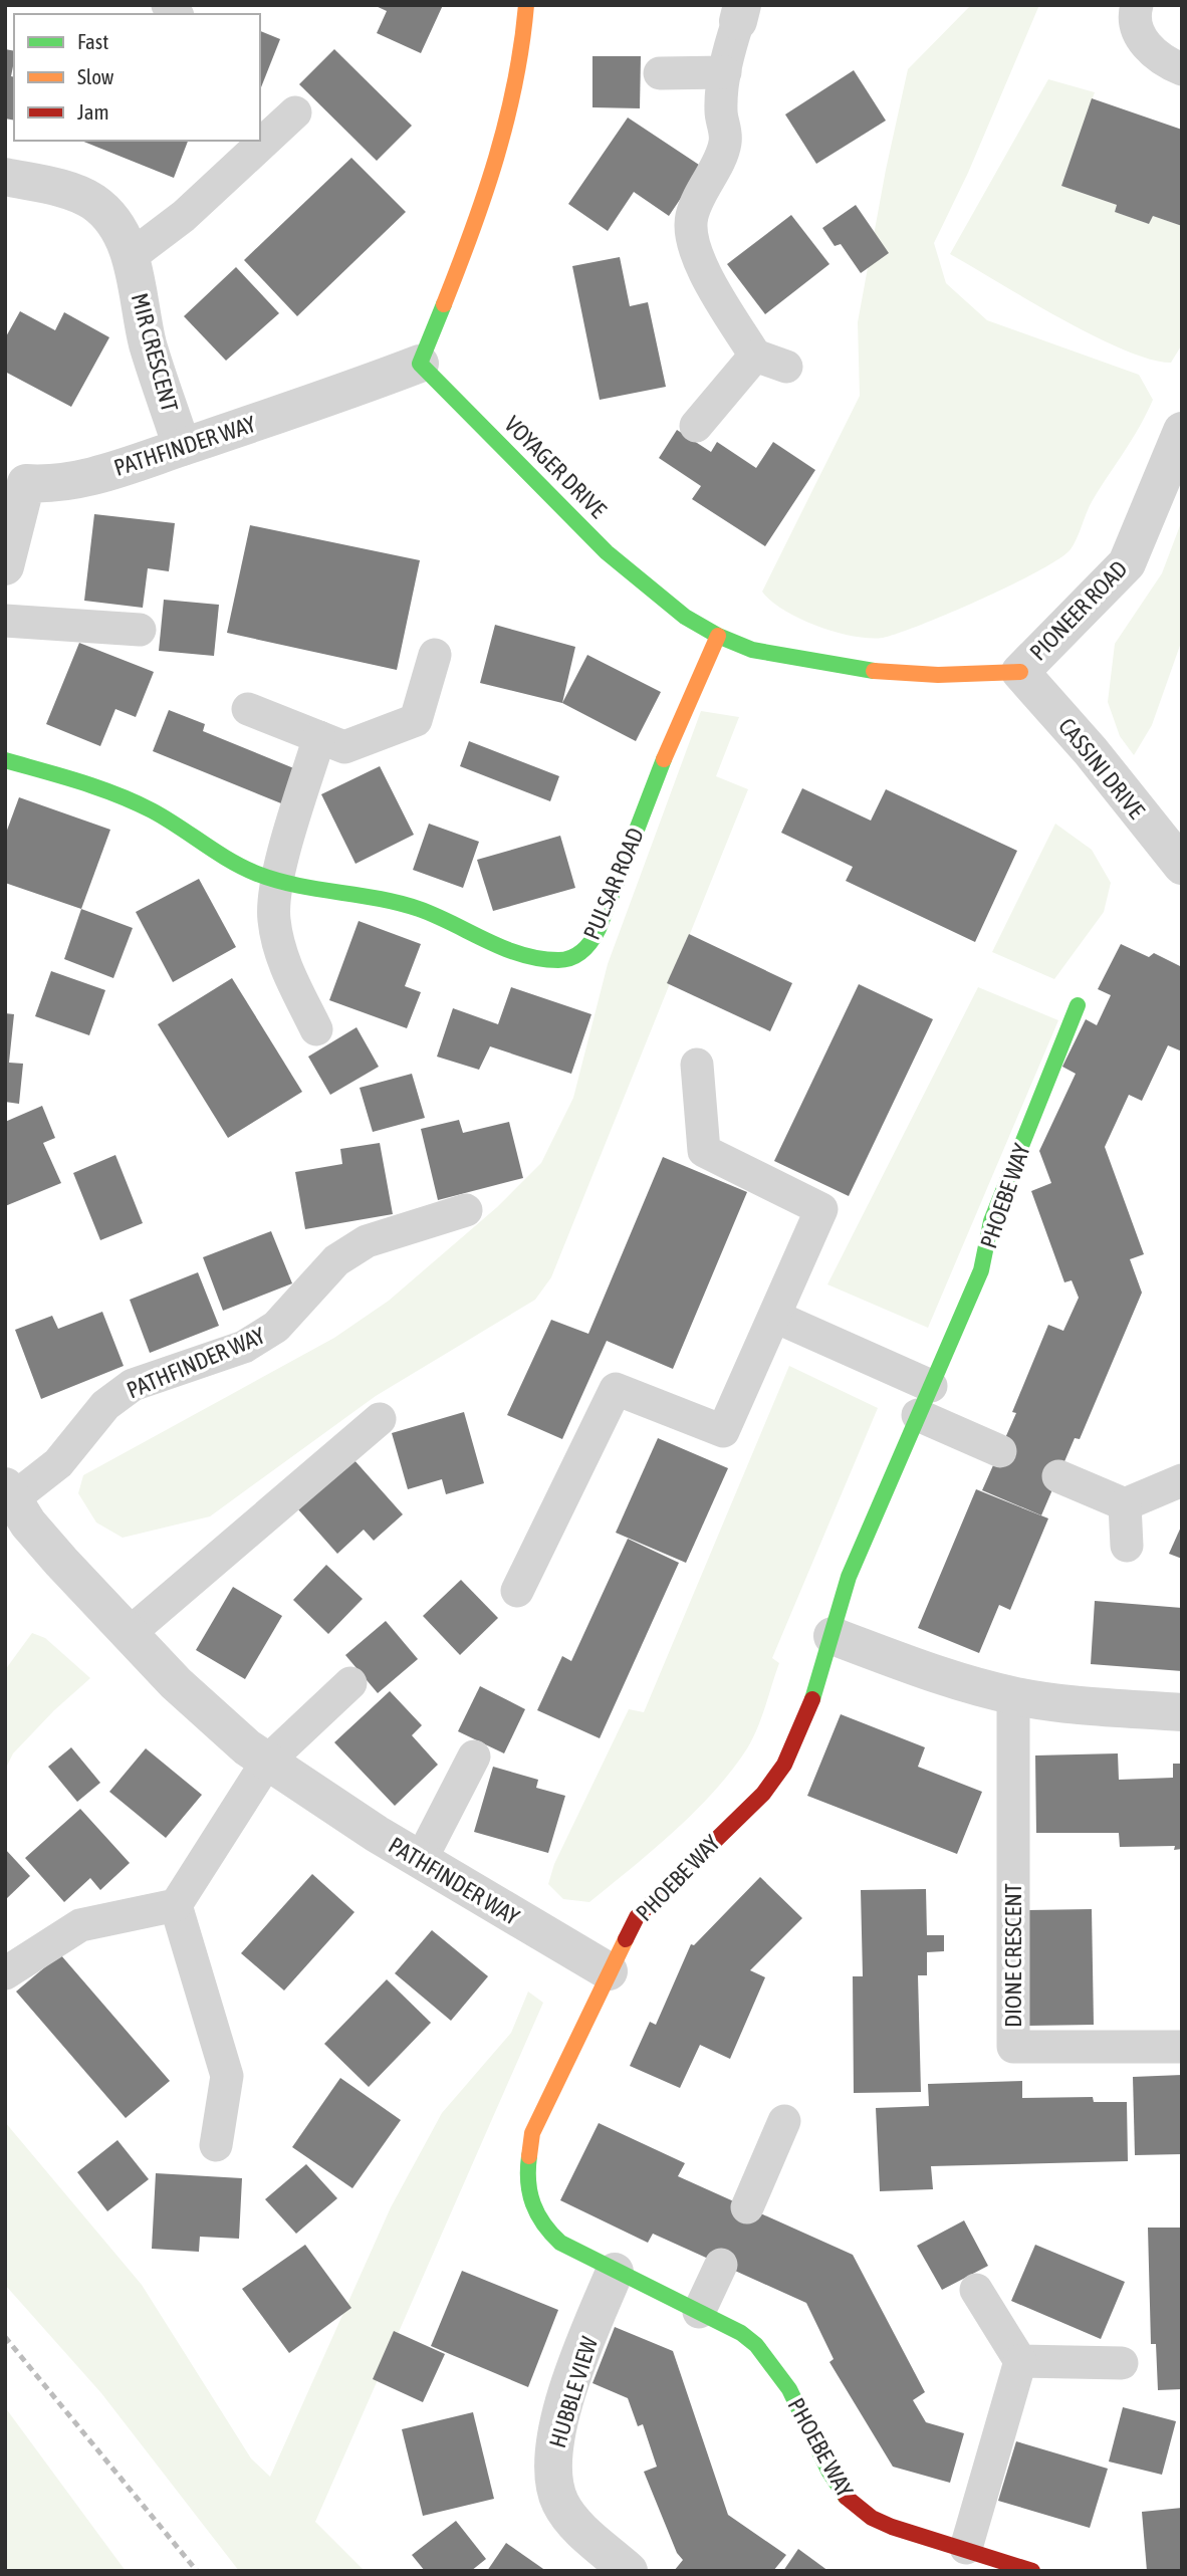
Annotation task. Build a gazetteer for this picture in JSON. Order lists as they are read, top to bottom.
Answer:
{
  "streets": {
    "street": [
      "MIR CRESCENT",
      "PATHFINDER WAY",
      "VOYAGER DRIVE",
      "PIONEER ROAD",
      "CASSINI DRIVE",
      "PULSAR ROAD",
      "PHOEBE WAY",
      "HUBBLE VIEW"
    ],
    "lane": ["DIONE CRESCENT"]
  },
  "crossings": [
    ["MIR CRESCENT", "PATHFINDER WAY"],
    ["PATHFINDER WAY", "VOYAGER DRIVE"],
    ["PATHFINDER WAY", "PHOEBE WAY"],
    ["VOYAGER DRIVE", "PIONEER ROAD"],
    ["VOYAGER DRIVE", "CASSINI DRIVE"],
    ["VOYAGER DRIVE", "PULSAR ROAD"],
    ["PIONEER ROAD", "CASSINI DRIVE"],
    ["PHOEBE WAY", "HUBBLE VIEW"]
  ],
  "legend": ["Fast", "Slow", "Jam"]
}
